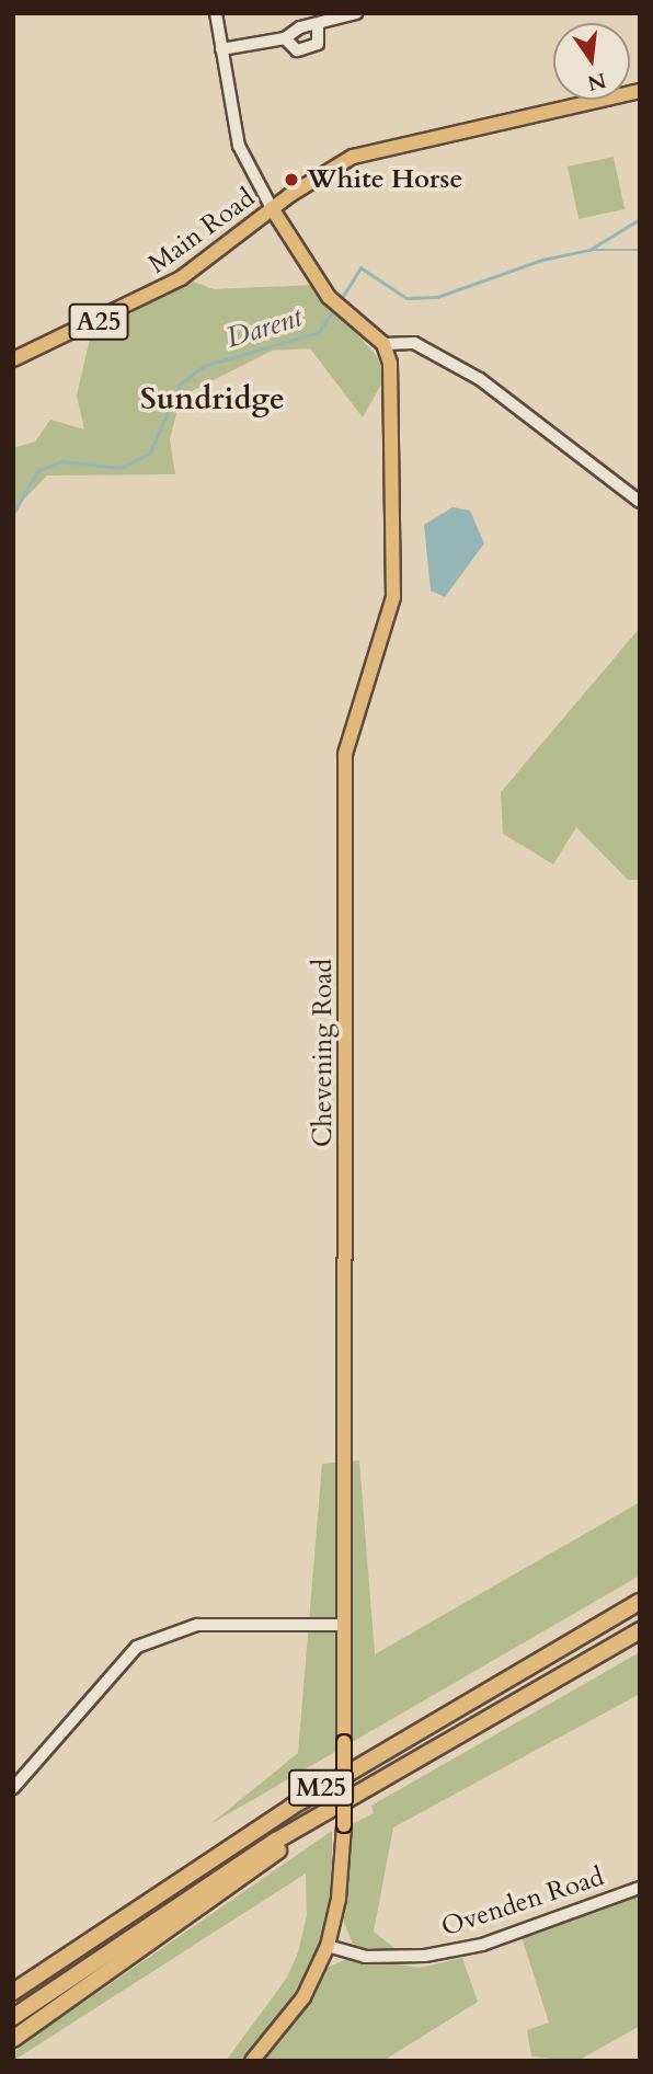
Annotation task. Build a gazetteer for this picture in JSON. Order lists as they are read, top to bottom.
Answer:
{
  "streets": {
    "highway": ["M25"],
    "main road": ["Main Road", "A25", "Chevening Road"],
    "street": ["Ovenden Road"]
  },
  "crossings": [
    ["Chevening Road", "Ovenden Road"]
  ],
  "districts": ["Sundridge"],
  "water": ["Darent"],
  "places": ["White Horse"],
  "north": "bottom"
}
